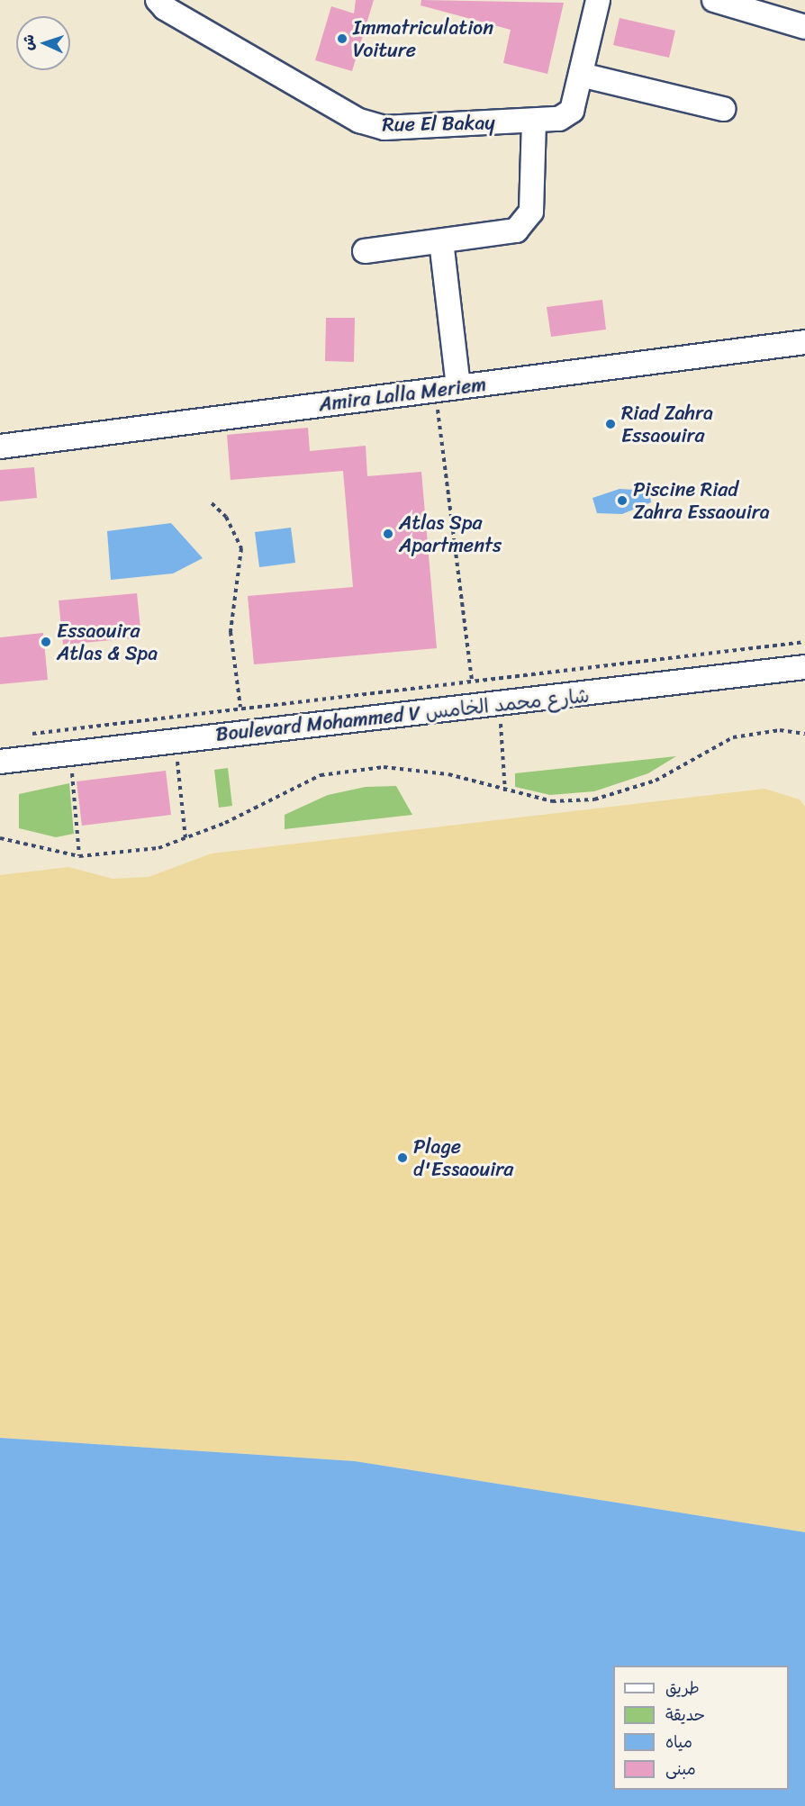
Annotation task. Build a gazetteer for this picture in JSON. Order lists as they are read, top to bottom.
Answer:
{
  "streets": {
    "street": ["Rue El Bakay", "Amira Lalla Meriem", "Boulevard Mohammed V شارع محمد الخامس"]
  },
  "places": [
    "Immatriculation Voiture",
    "Riad Zahra Essaouira",
    "Piscine Riad Zahra Essaouira",
    "Atlas Spa Apartments",
    "Essaouira Atlas & Spa",
    "Plage d'Essaouira"
  ],
  "legend": [
    "طريق",
    "حديقة",
    "مياه",
    "مبنى"
  ],
  "north": "left"
}
